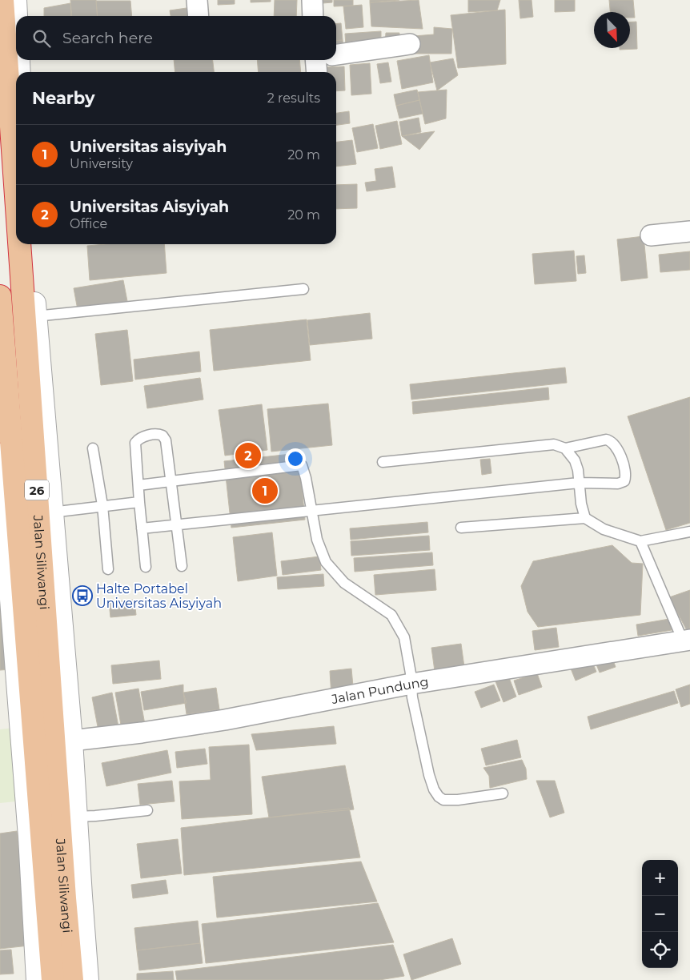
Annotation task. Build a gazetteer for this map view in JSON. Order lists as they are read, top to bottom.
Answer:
{
  "streets": {
    "highway": ["26", "Jalan Siliwangi"],
    "street": ["Jalan Pundung"]
  },
  "places": {
    "bus stop": ["Halte Portabel Universitas Aisyiyah"]
  },
  "north": "bottom right",
  "page": {
    "search": "Search here",
    "heading": ["Nearby", "2 results"],
    "list": [
      {
        "mark": "1",
        "name": "Universitas aisyiyah",
        "note": "University",
        "value": "20 m"
      },
      {
        "mark": "2",
        "name": "Universitas Aisyiyah",
        "note": "Office",
        "value": "20 m"
      }
    ],
    "pins": ["2", "1"],
    "map_buttons": ["+", "−"]
  }
}
